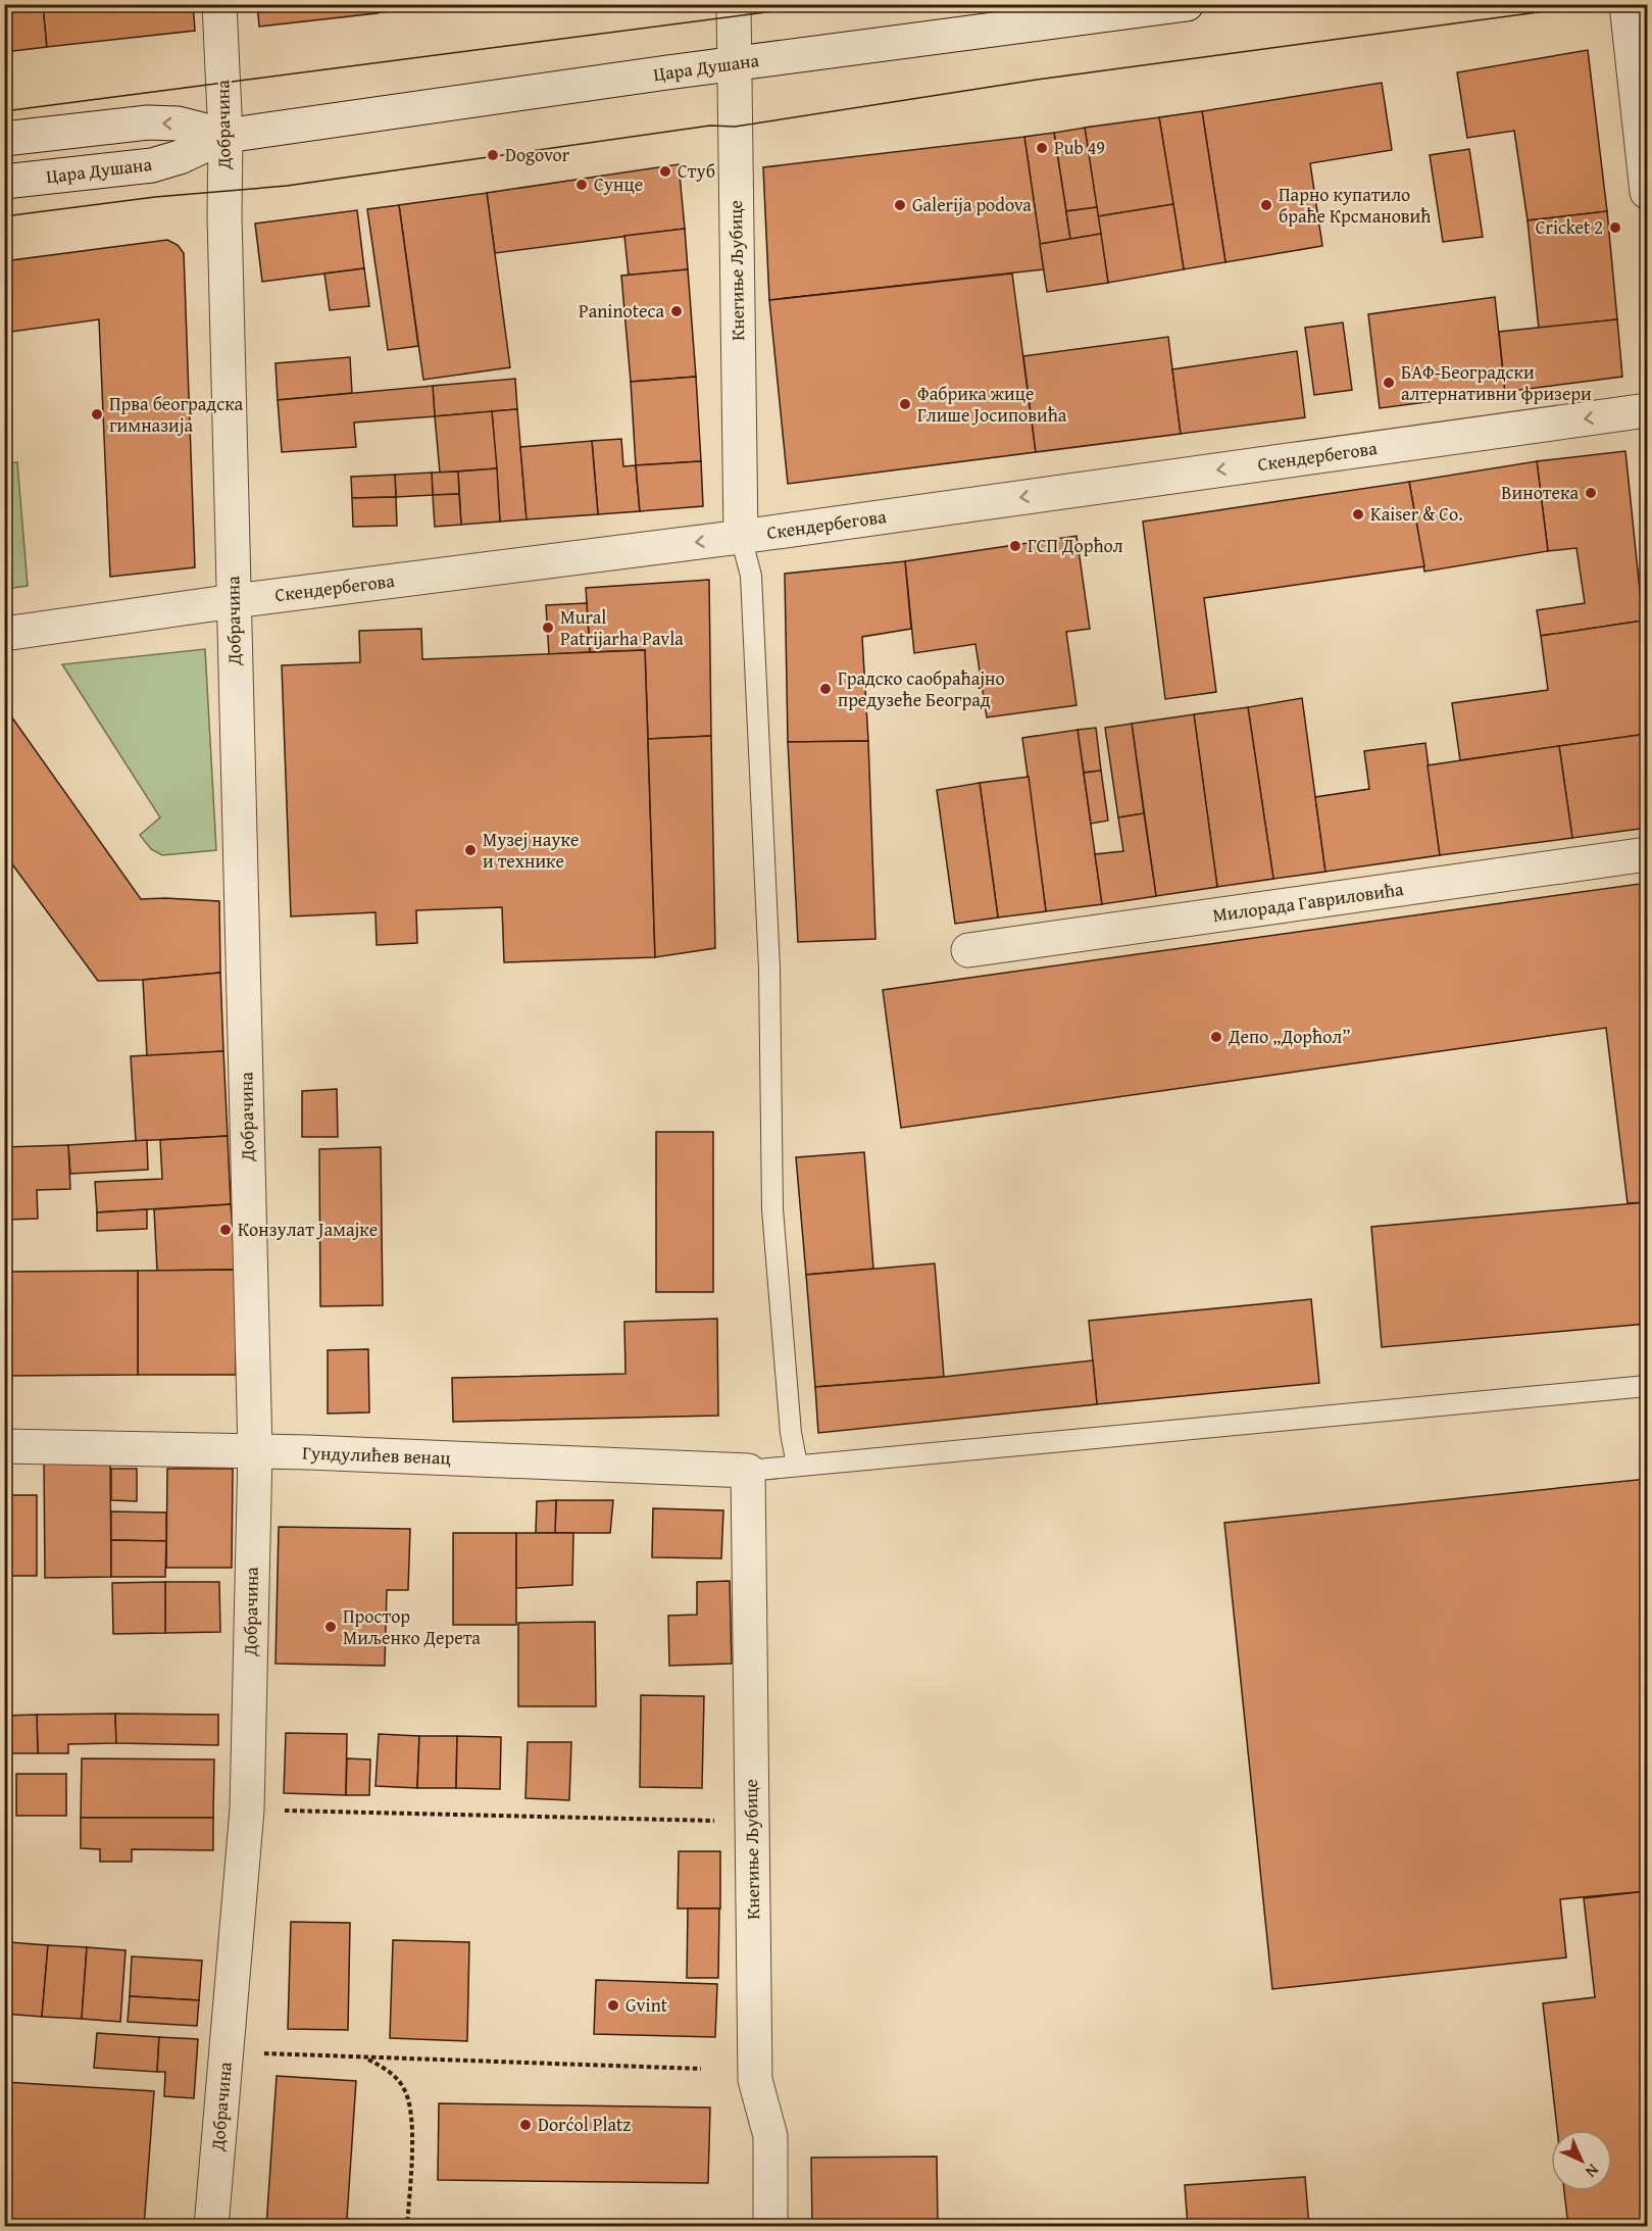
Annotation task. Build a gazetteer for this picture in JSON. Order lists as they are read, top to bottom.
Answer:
{
  "streets": {
    "street": [
      "Цара Душана",
      "Добрачина",
      "Кнегиње Љубице",
      "Скендербегова",
      "Милорада Гавриловића",
      "Гундулићев венац"
    ]
  },
  "crossings": [
    ["Цара Душана", "Добрачина"],
    ["Цара Душана", "Кнегиње Љубице"],
    ["Добрачина", "Скендербегова"],
    ["Добрачина", "Гундулићев венац"],
    ["Кнегиње Љубице", "Скендербегова"],
    ["Кнегиње Љубице", "Гундулићев венац"]
  ],
  "one_way": ["Скендербегова"],
  "places": [
    "Pub 49",
    "Dogovor",
    "Стуб",
    "Сунце",
    "Galerija podova",
    "Парно купатило браће Крсмановић",
    "Cricket 2",
    "Paninoteca",
    "БАФ-Београдски алтернативни фризери",
    "Фабрика жице Глише Јосиповића",
    "Прва београдска гимназија",
    "Винотека",
    "Kaiser & Co.",
    "ГСП Дорћол",
    "Mural Patrijarha Pavla",
    "Градско саобраћајно предузеће Београд",
    "Музеј науке и технике",
    "Депо „Дорћол”",
    "Конзулат Јамајке",
    "Простор Миљенко Дерета",
    "Gvint",
    "Dorćol Platz"
  ],
  "north": "bottom right"
}
